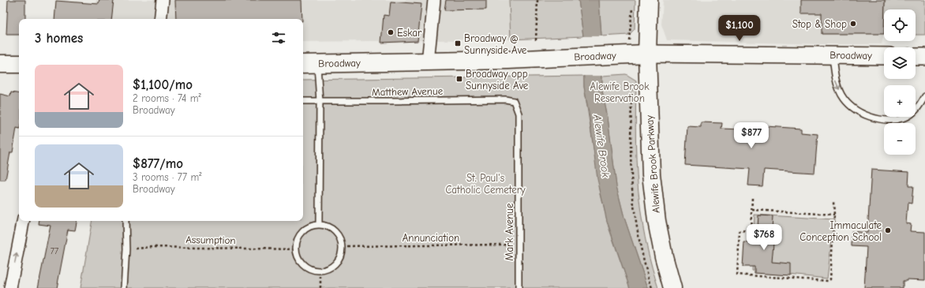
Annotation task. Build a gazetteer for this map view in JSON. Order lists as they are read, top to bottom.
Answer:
{
  "streets": {
    "main road": ["Broadway", "Alewife Brook Parkway"],
    "lane": ["Matthew Avenue", "Mark Avenue"],
    "path": ["Annunciation", "Assumption"]
  },
  "crossings": [
    ["Broadway", "Alewife Brook Parkway"],
    ["Matthew Avenue", "Mark Avenue"],
    ["Mark Avenue", "Annunciation"],
    ["Annunciation", "Assumption"]
  ],
  "water": ["Alewife Brook"],
  "parks": ["Alewife Brook Reservation", "St. Paul's Catholic Cemetery"],
  "places": {
    "other": ["Stop & Shop", "Eskar", "Immaculate Conception School"],
    "transit": ["Broadway @ Sunnyside Ave", "Broadway opp Sunnyside Ave"]
  },
  "house_numbers": ["77"],
  "page": {
    "map_buttons": ["+", "−"],
    "price": ["$1,100", "$877", "$768"],
    "heading": "3 homes",
    "list": [
      {
        "name": "$1,100/mo",
        "note": "2 rooms · 74 m² · Broadway"
      },
      {
        "name": "$877/mo",
        "note": "3 rooms · 77 m² · Broadway"
      }
    ]
  }
}
